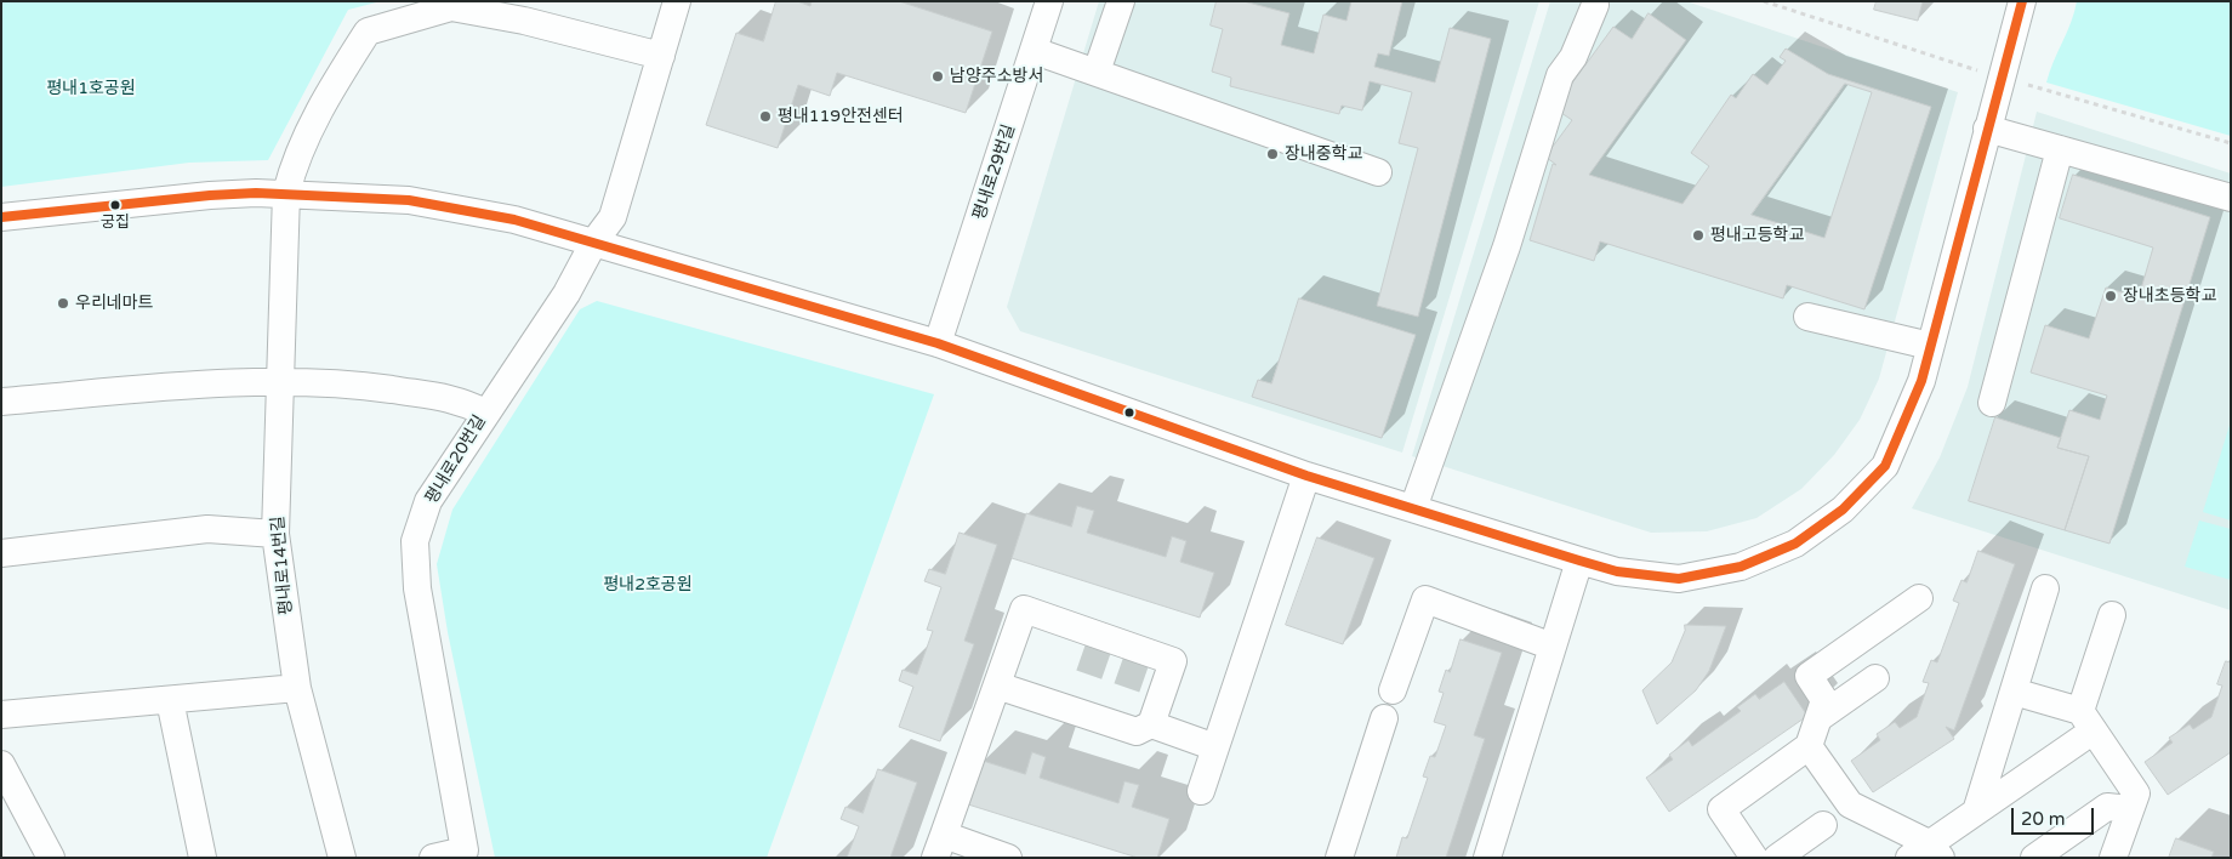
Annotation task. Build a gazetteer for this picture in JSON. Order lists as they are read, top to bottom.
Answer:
{
  "streets": {
    "street": ["평내로29번길", "평내로20번길", "평내로14번길"]
  },
  "parks": ["평내1호공원", "평내2호공원"],
  "places": [
    "남양주소방서",
    "평내119안전센터",
    "장내중학교",
    "궁집",
    "평내고등학교",
    "장내초등학교",
    "우리네마트"
  ],
  "scale_bar": "20 m"
}
